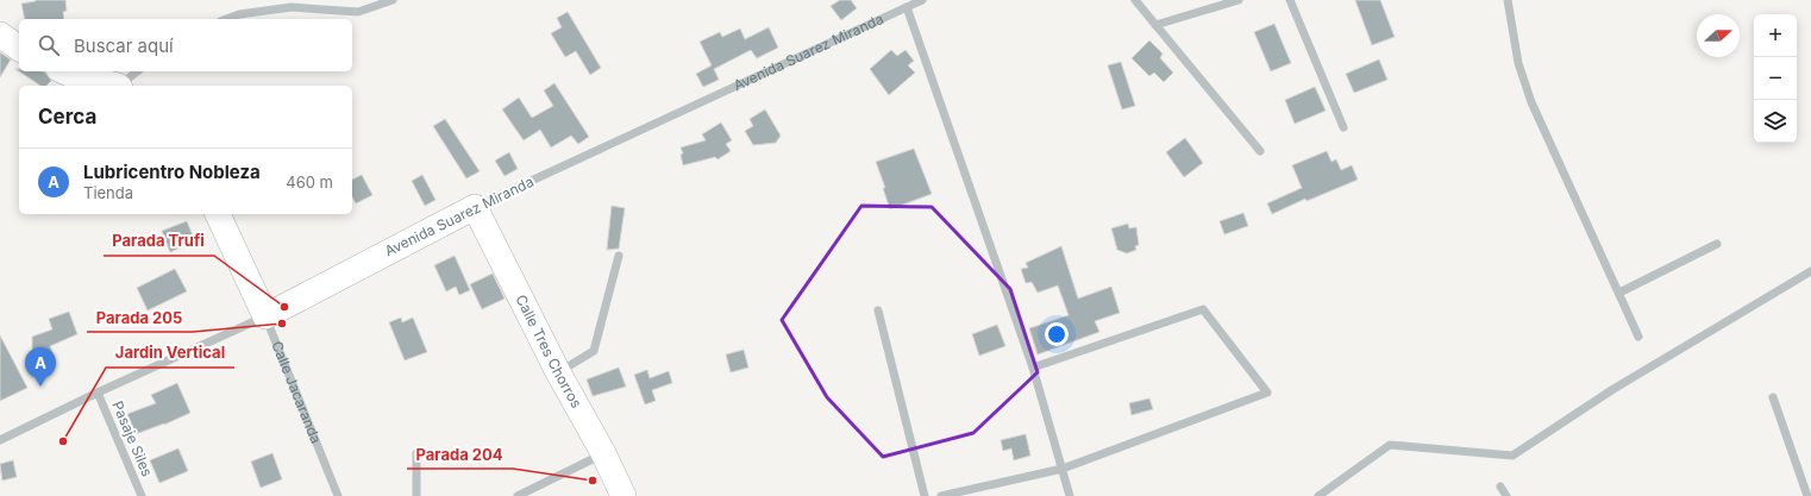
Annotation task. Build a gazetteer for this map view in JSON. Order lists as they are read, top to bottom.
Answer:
{
  "streets": {
    "main road": ["Avenida Suarez Miranda", "Calle Tres Chorros", "Calle Jacaranda"],
    "street": ["Pasaje Siles"]
  },
  "crossings": [
    ["Avenida Suarez Miranda", "Calle Tres Chorros"],
    ["Avenida Suarez Miranda", "Calle Jacaranda"],
    ["Avenida Suarez Miranda", "Pasaje Siles"]
  ],
  "places": [
    "Parada Trufi",
    "Parada 205",
    "Jardin Vertical",
    "Parada 204"
  ],
  "north": "right",
  "page": {
    "map_buttons": ["+", "−"],
    "search": "Buscar aquí",
    "heading": "Cerca",
    "list": [
      {
        "mark": "A",
        "name": "Lubricentro Nobleza",
        "note": "Tienda",
        "value": "460 m"
      }
    ],
    "pins": "A"
  }
}
